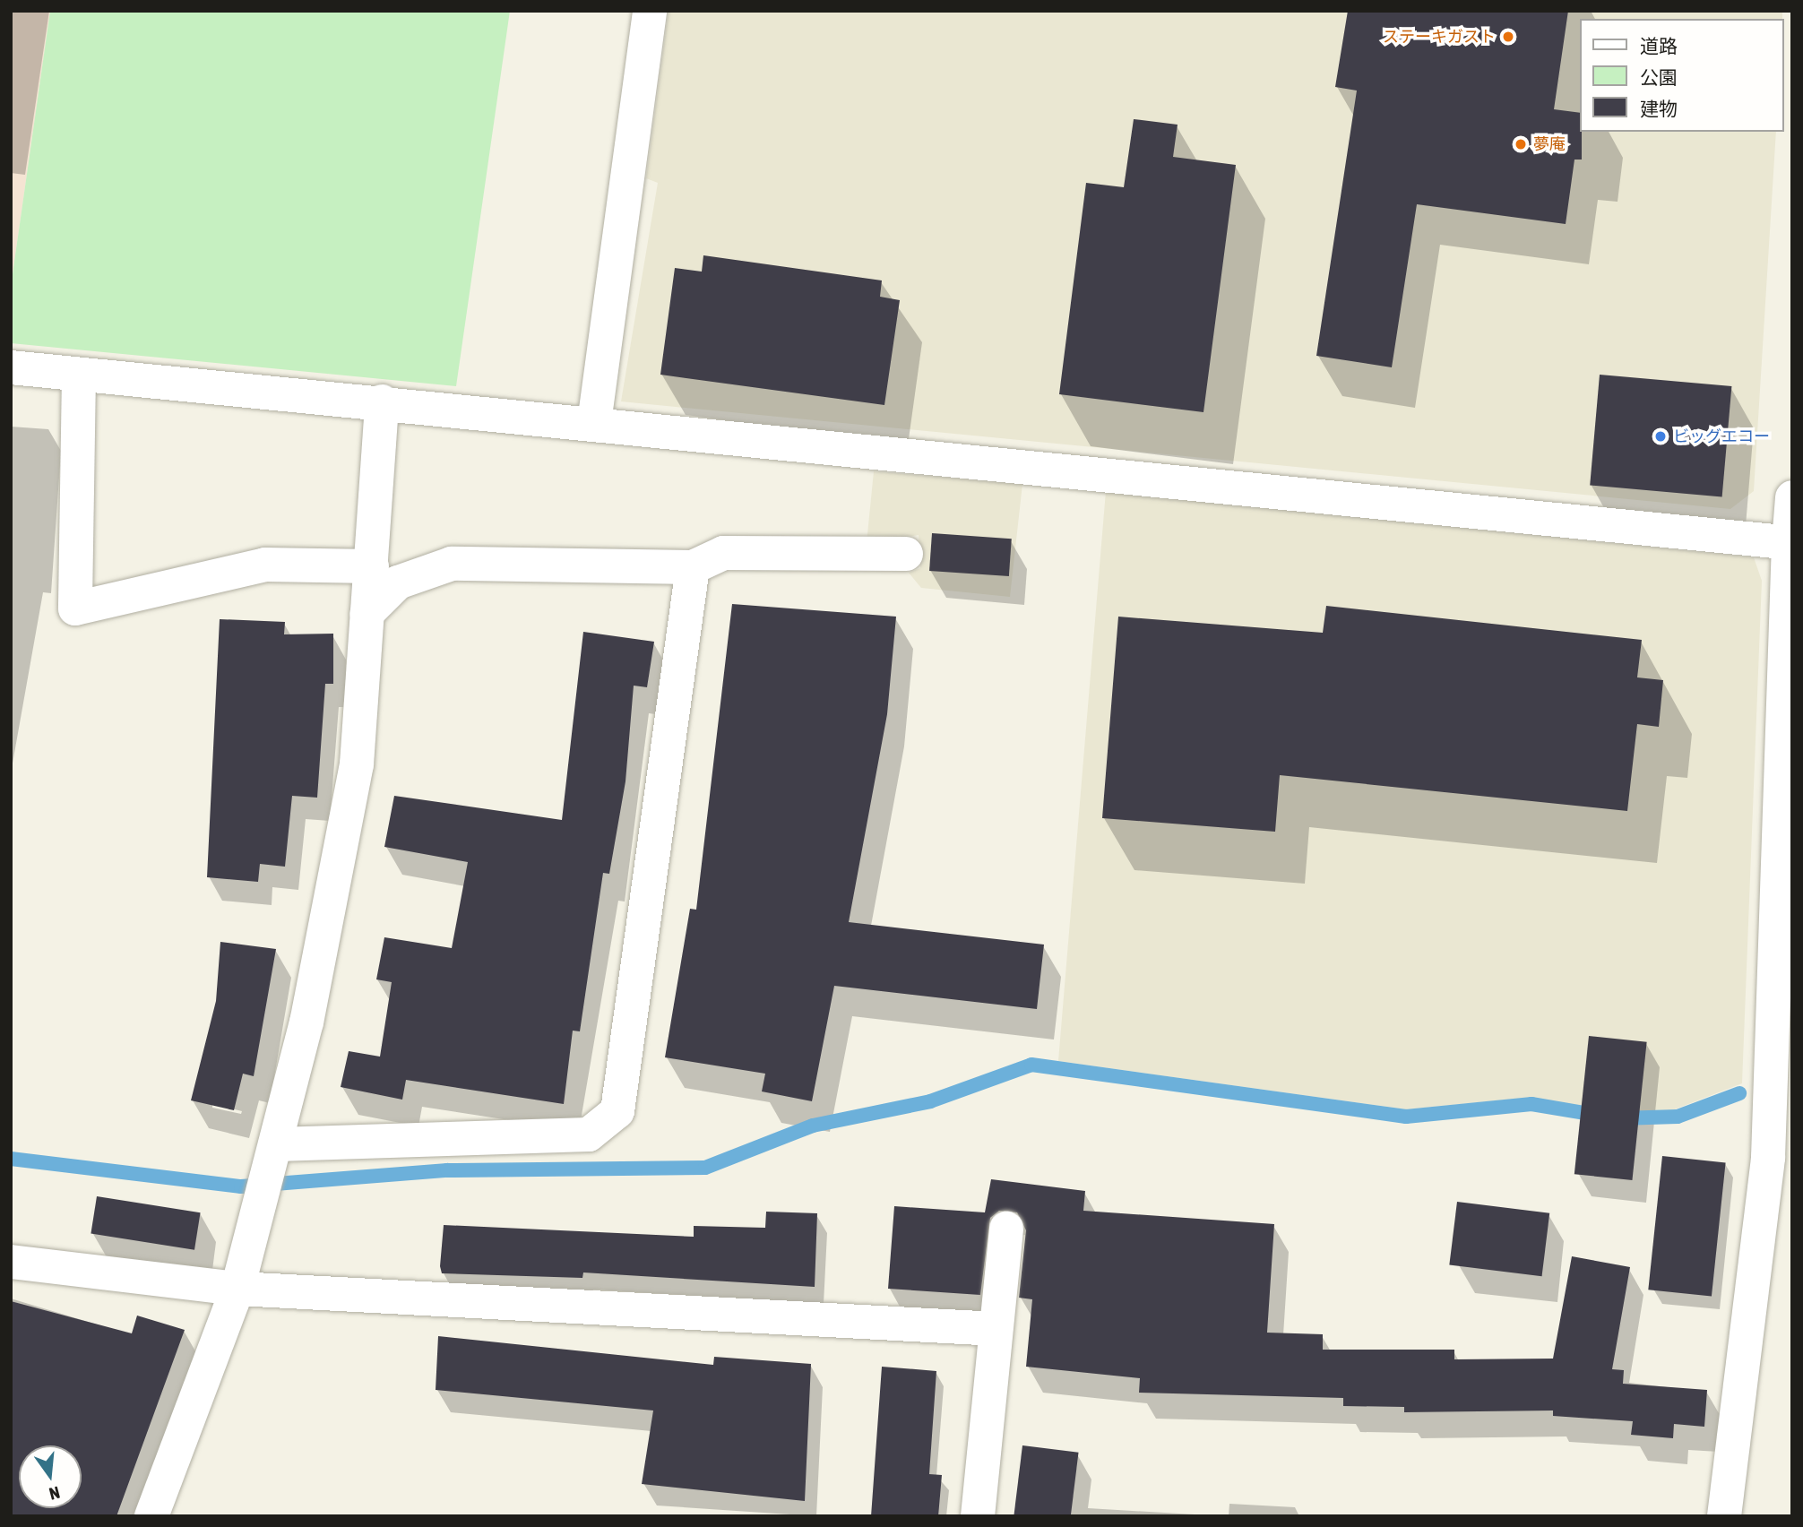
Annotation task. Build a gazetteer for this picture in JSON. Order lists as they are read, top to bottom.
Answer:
{
  "places": ["ステーキガスト", "夢庵", "ビッグエコー"],
  "legend": ["道路", "公園", "建物"],
  "north": "bottom"
}
